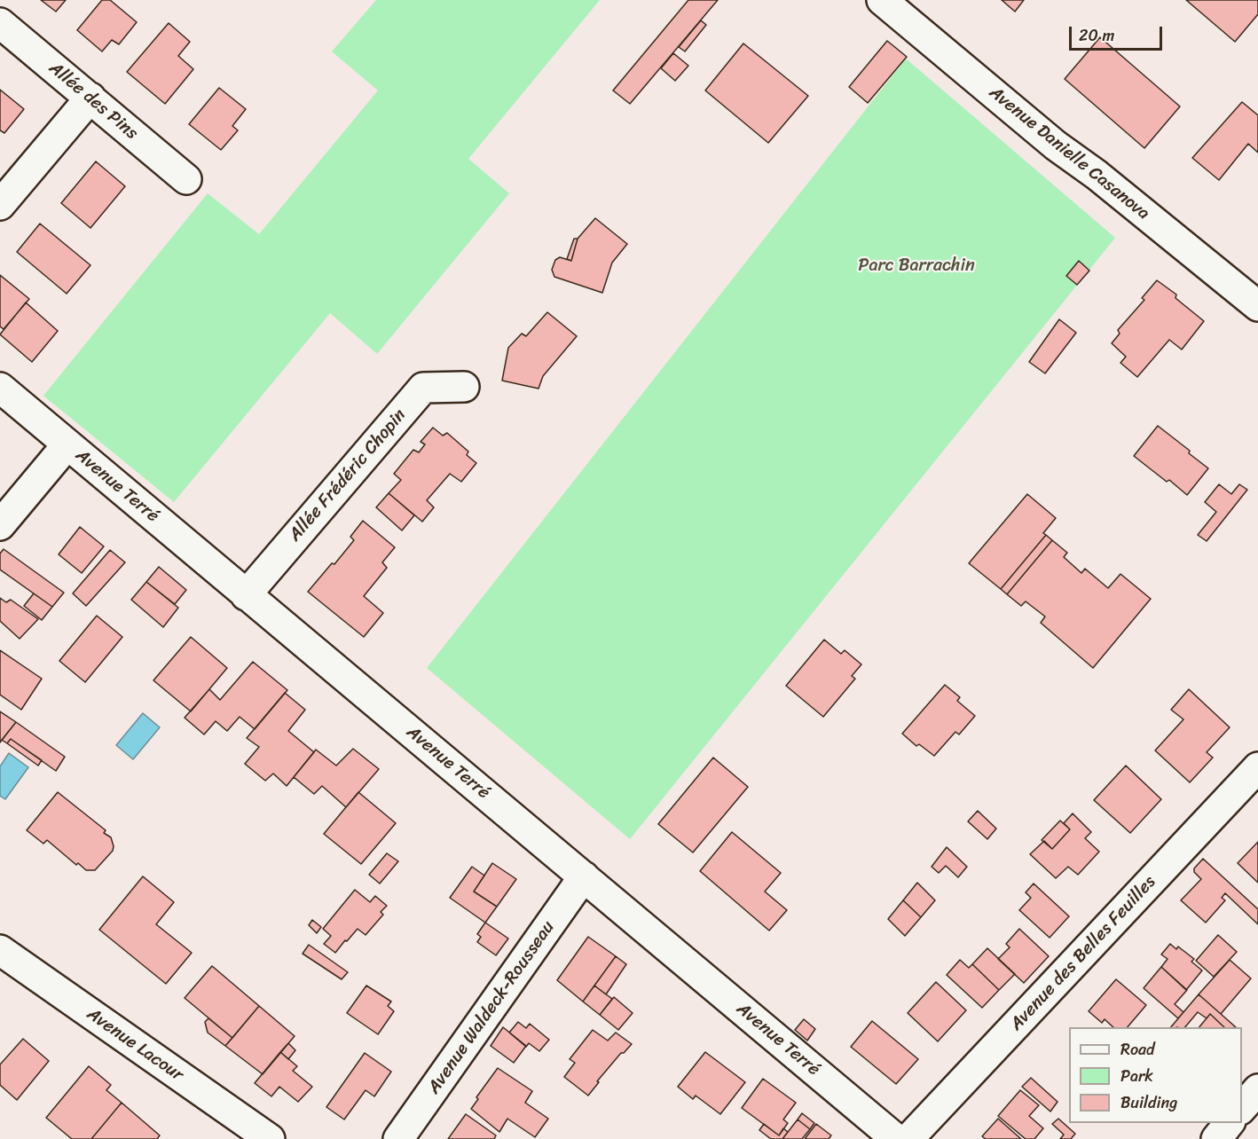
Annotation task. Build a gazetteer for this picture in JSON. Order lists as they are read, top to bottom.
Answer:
{
  "streets": {
    "street": [
      "Allée des Pins",
      "Avenue Danielle Casanova",
      "Allée Frédéric Chopin",
      "Avenue Terré",
      "Avenue des Belles Feuilles",
      "Avenue Waldeck-Rousseau",
      "Avenue Lacour"
    ]
  },
  "crossings": [
    ["Allée Frédéric Chopin", "Avenue Terré"],
    ["Avenue Terré", "Avenue Waldeck-Rousseau"]
  ],
  "parks": ["Parc Barrachin"],
  "legend": ["Road", "Park", "Building"],
  "scale_bar": "20 m"
}
